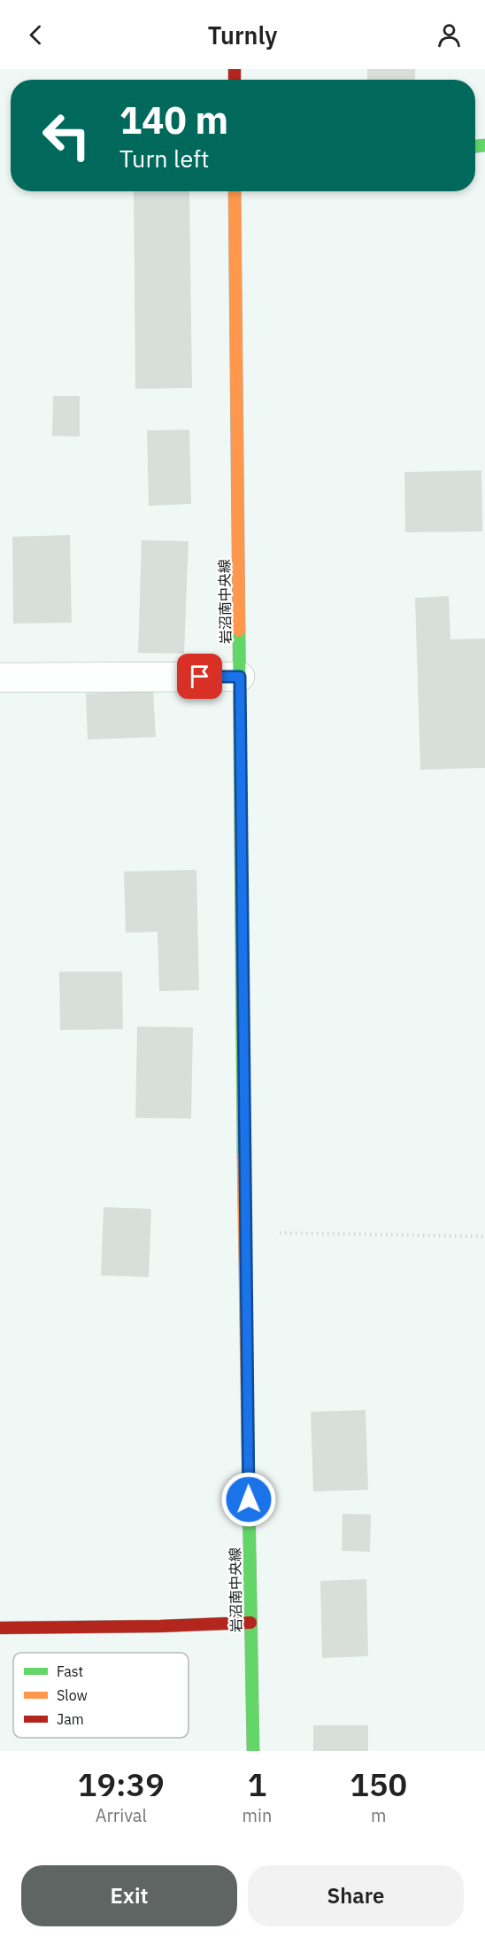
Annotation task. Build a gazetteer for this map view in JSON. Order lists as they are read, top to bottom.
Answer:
{
  "streets": {
    "street": ["岩沼南中央線"]
  },
  "legend": ["Fast", "Slow", "Jam"],
  "page": {
    "header": "Turnly",
    "turn": ["140 m", "Turn left"],
    "eta": [
      "19:39",
      "Arrival",
      "1",
      "min",
      "150",
      "m"
    ],
    "buttons": ["Exit", "Share"]
  }
}
